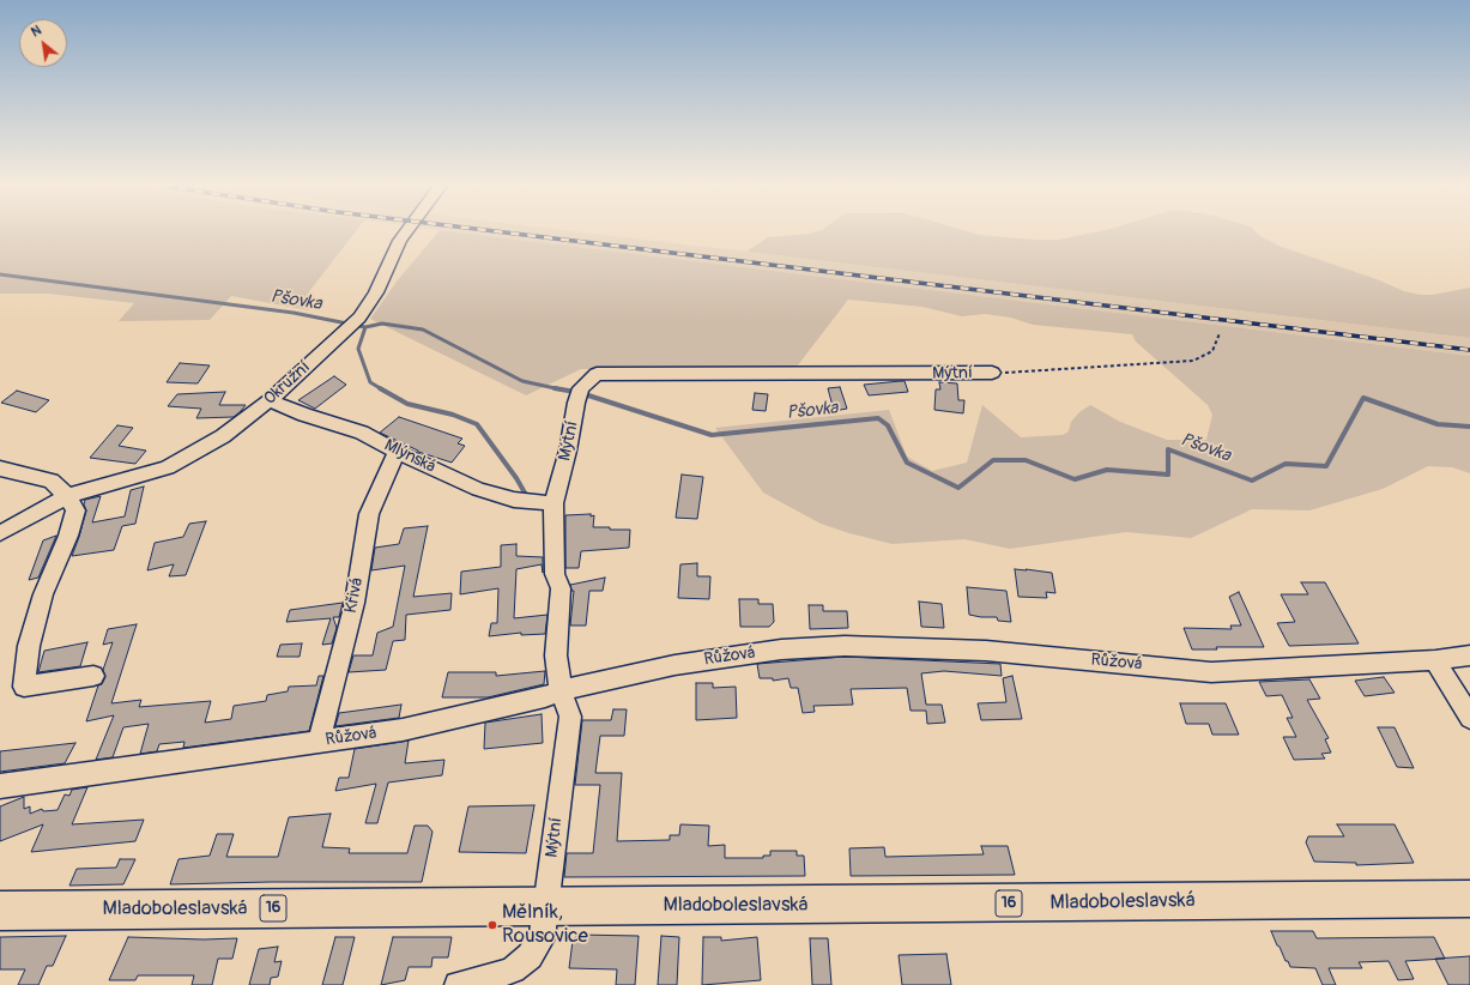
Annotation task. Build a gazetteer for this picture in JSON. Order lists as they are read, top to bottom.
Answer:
{
  "streets": {
    "main road": ["Mladoboleslavská", "16"],
    "street": [
      "Mýtní",
      "Okružní",
      "Mlýnská",
      "Křivá",
      "Růžová"
    ]
  },
  "crossings": [
    ["Mýtní", "Mlýnská"],
    ["Mýtní", "Růžová"],
    ["Mýtní", "Mladoboleslavská"],
    ["Okružní", "Mlýnská"],
    ["Mlýnská", "Křivá"],
    ["Křivá", "Růžová"]
  ],
  "water": ["Pšovka"],
  "places": ["Mělník, Rousovice"],
  "north": "top left"
}
